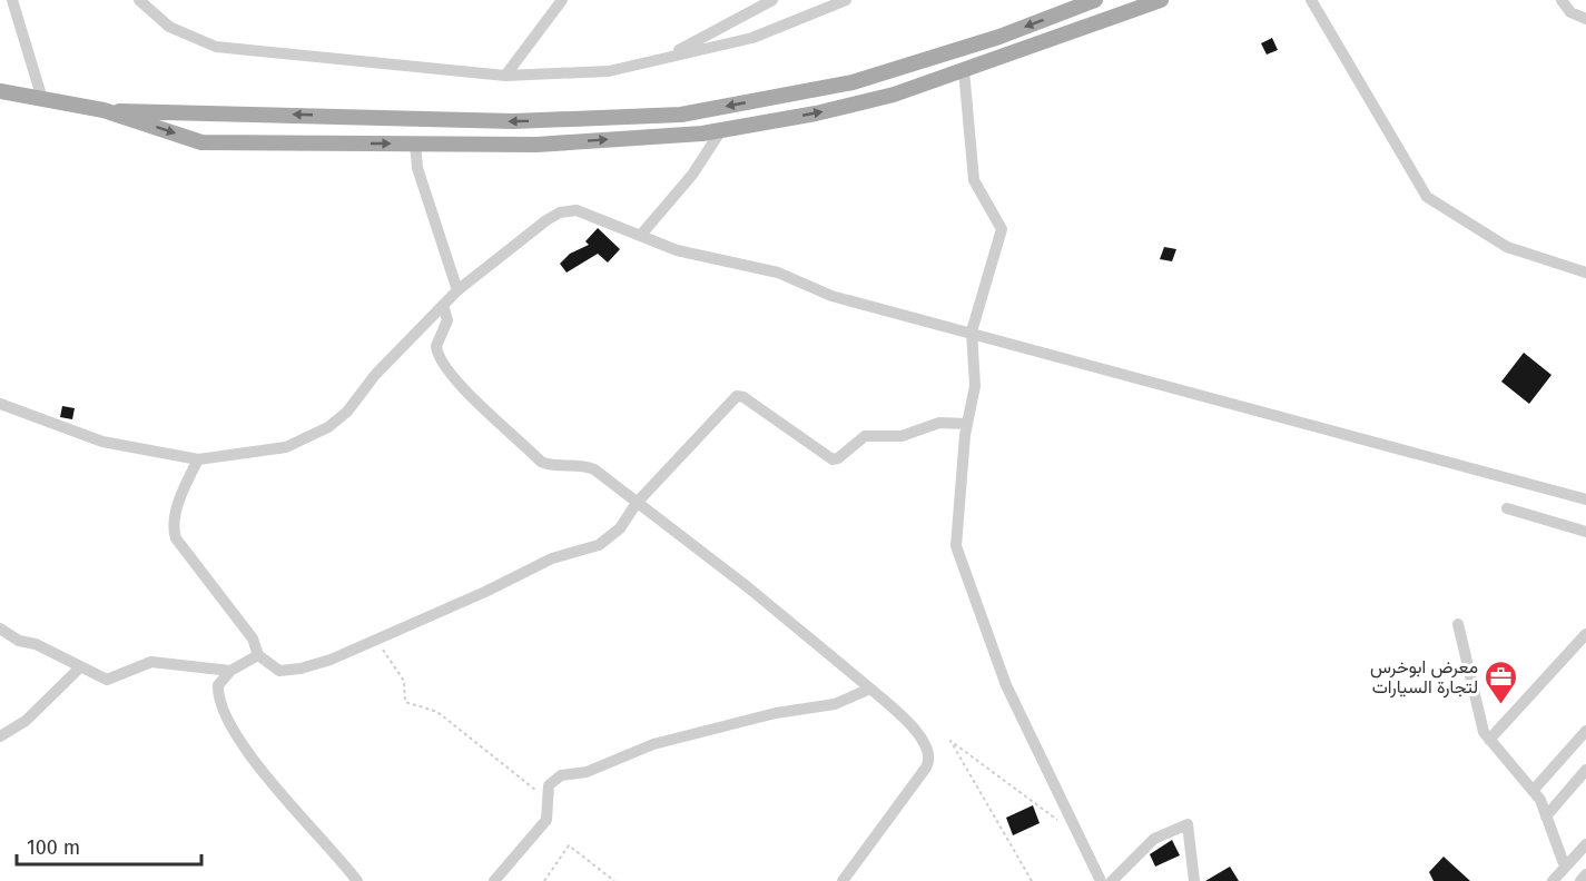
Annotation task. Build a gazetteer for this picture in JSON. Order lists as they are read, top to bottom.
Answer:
{
  "places": {
    "office": ["معرض ابوخرس لتجارة السيارات"]
  },
  "scale_bar": "100 m"
}
